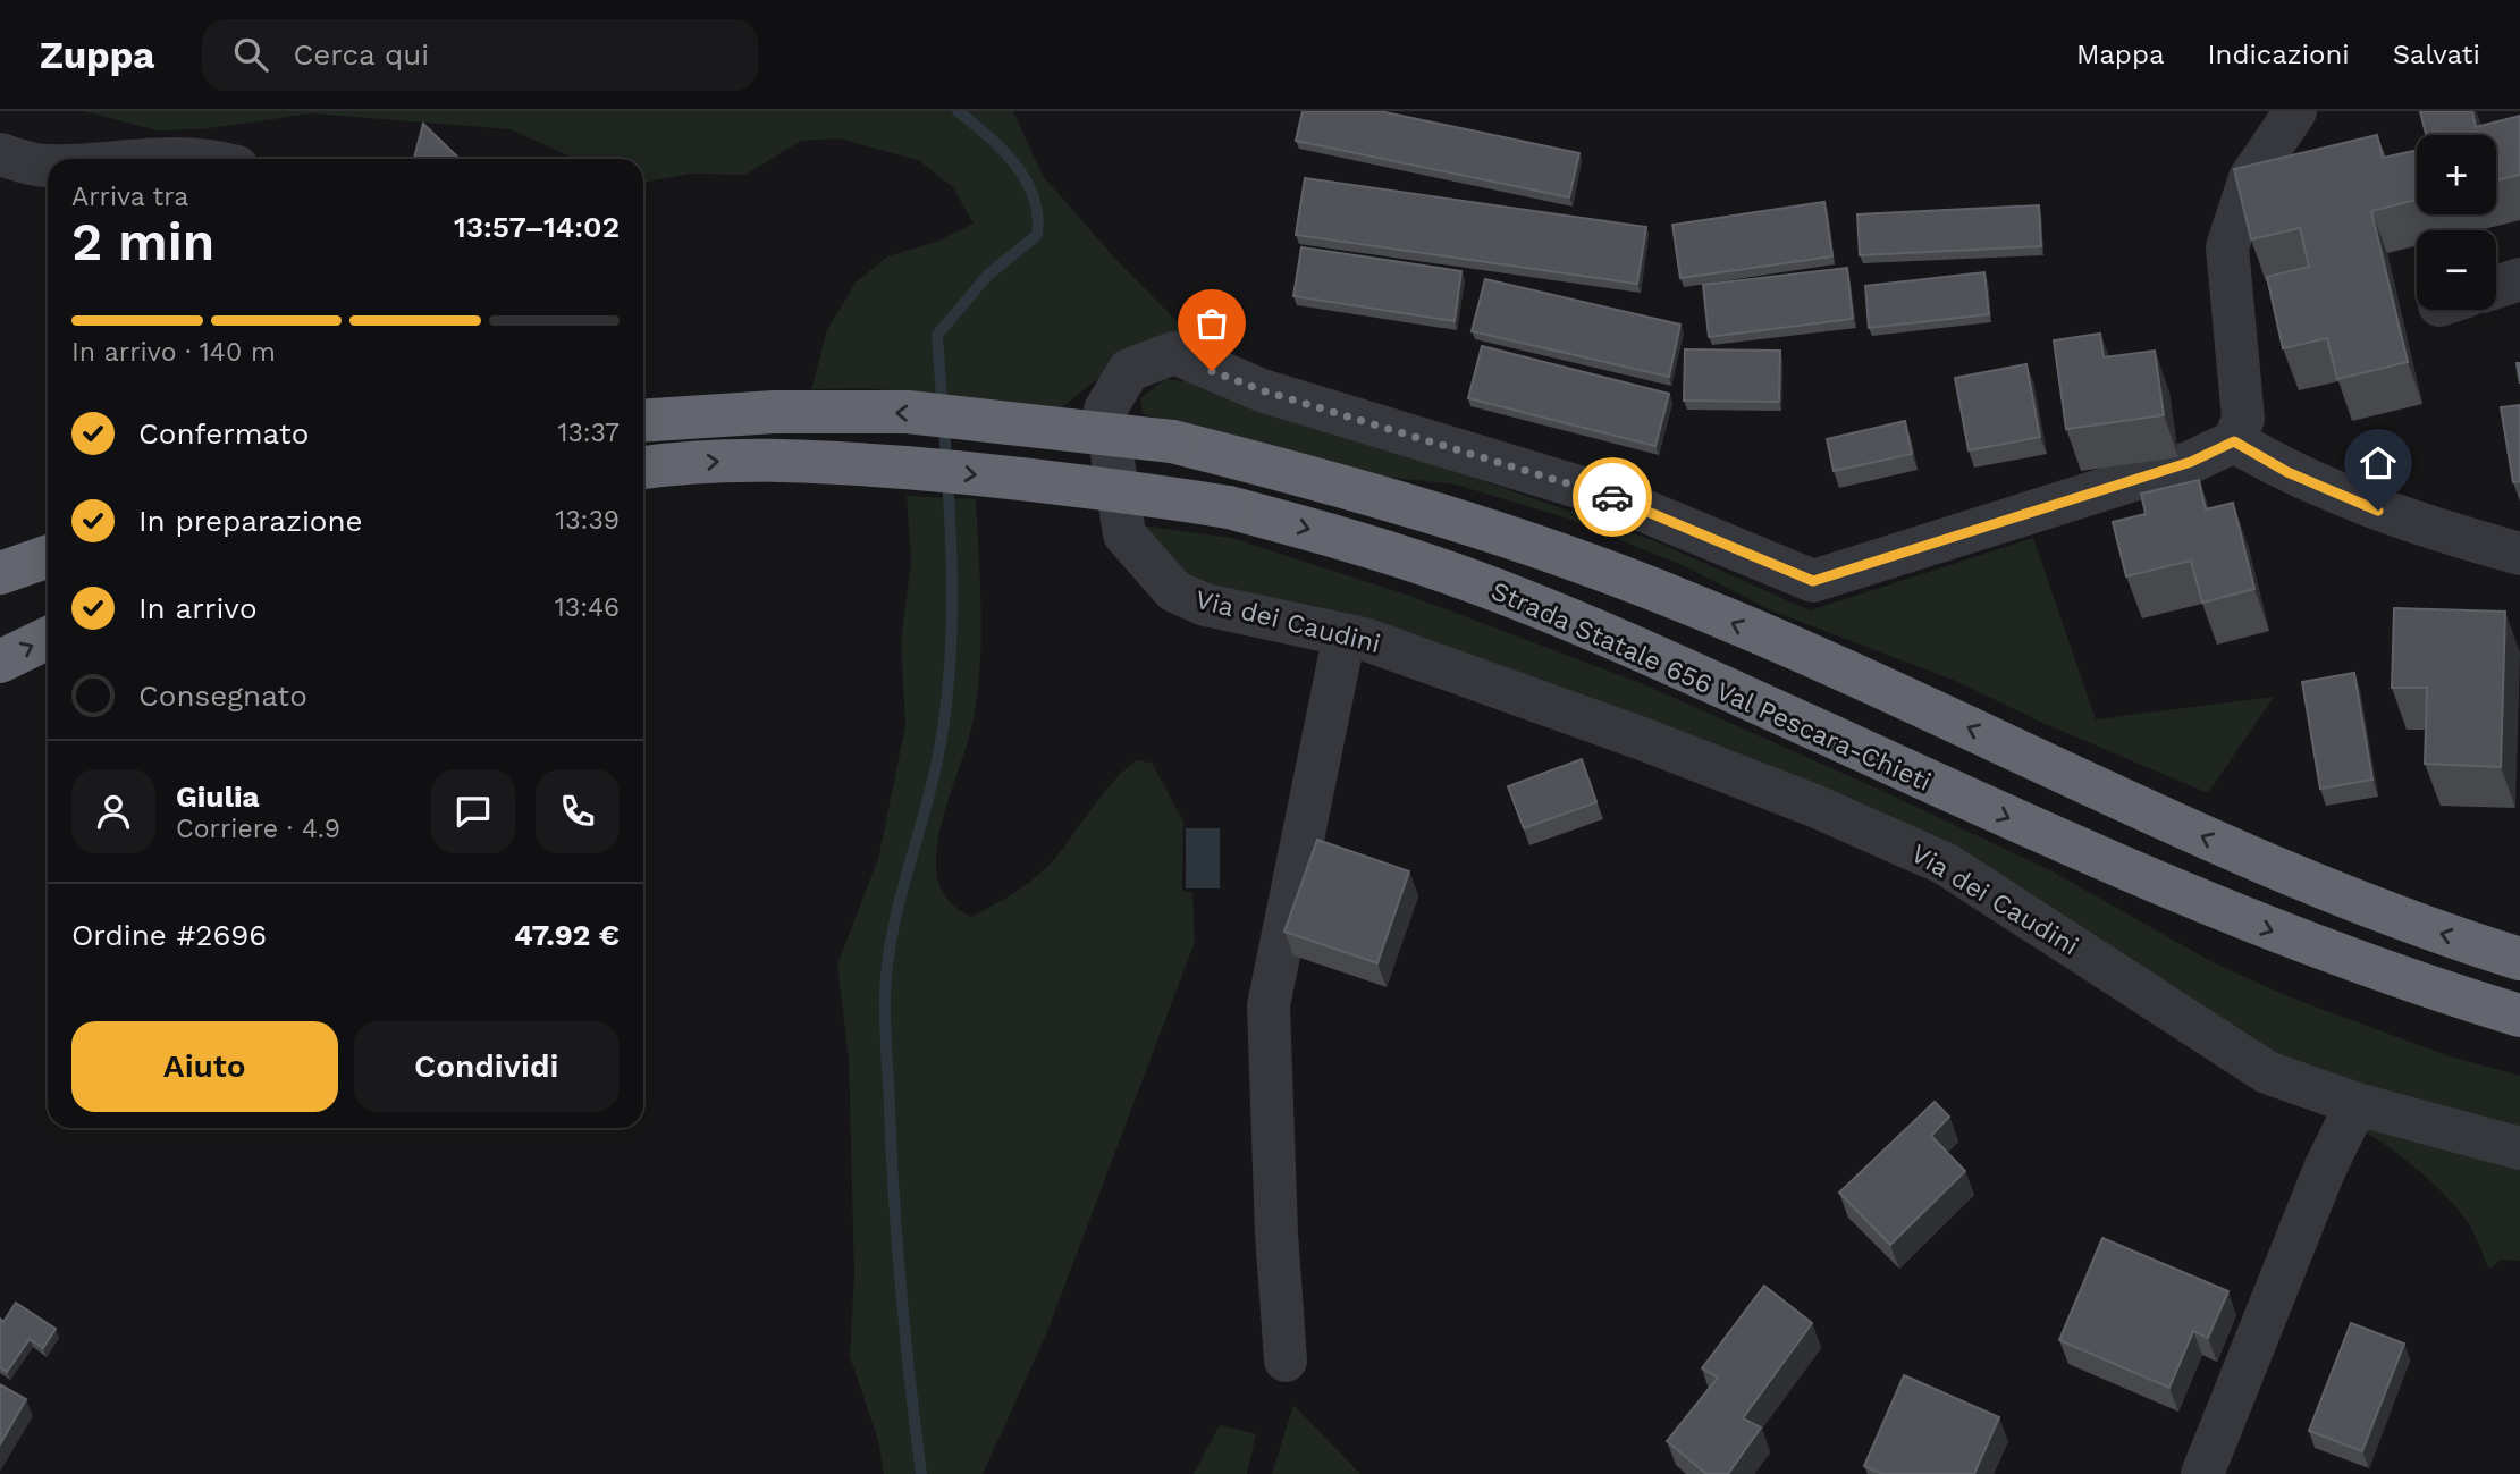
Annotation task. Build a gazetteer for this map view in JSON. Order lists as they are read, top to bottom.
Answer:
{
  "streets": {
    "highway": ["Strada Statale 656 Val Pescara-Chieti"],
    "street": ["Via dei Caudini"]
  },
  "page": {
    "header": "Zuppa",
    "search": "Cerca qui",
    "nav": ["Mappa", "Indicazioni", "Salvati"],
    "map_buttons": ["+", "−"],
    "heading": ["2 min", "Arriva tra", "13:57–14:02"],
    "panel": [
      "Giulia",
      "Corriere · 4.9",
      "Ordine #2696",
      "47.92 €"
    ],
    "bar": "In arrivo · 140 m",
    "list": [
      ["Confermato", "13:37"],
      ["In preparazione", "13:39"],
      ["In arrivo", "13:46"],
      "Consegnato"
    ],
    "buttons": ["Aiuto", "Condividi"]
  }
}
